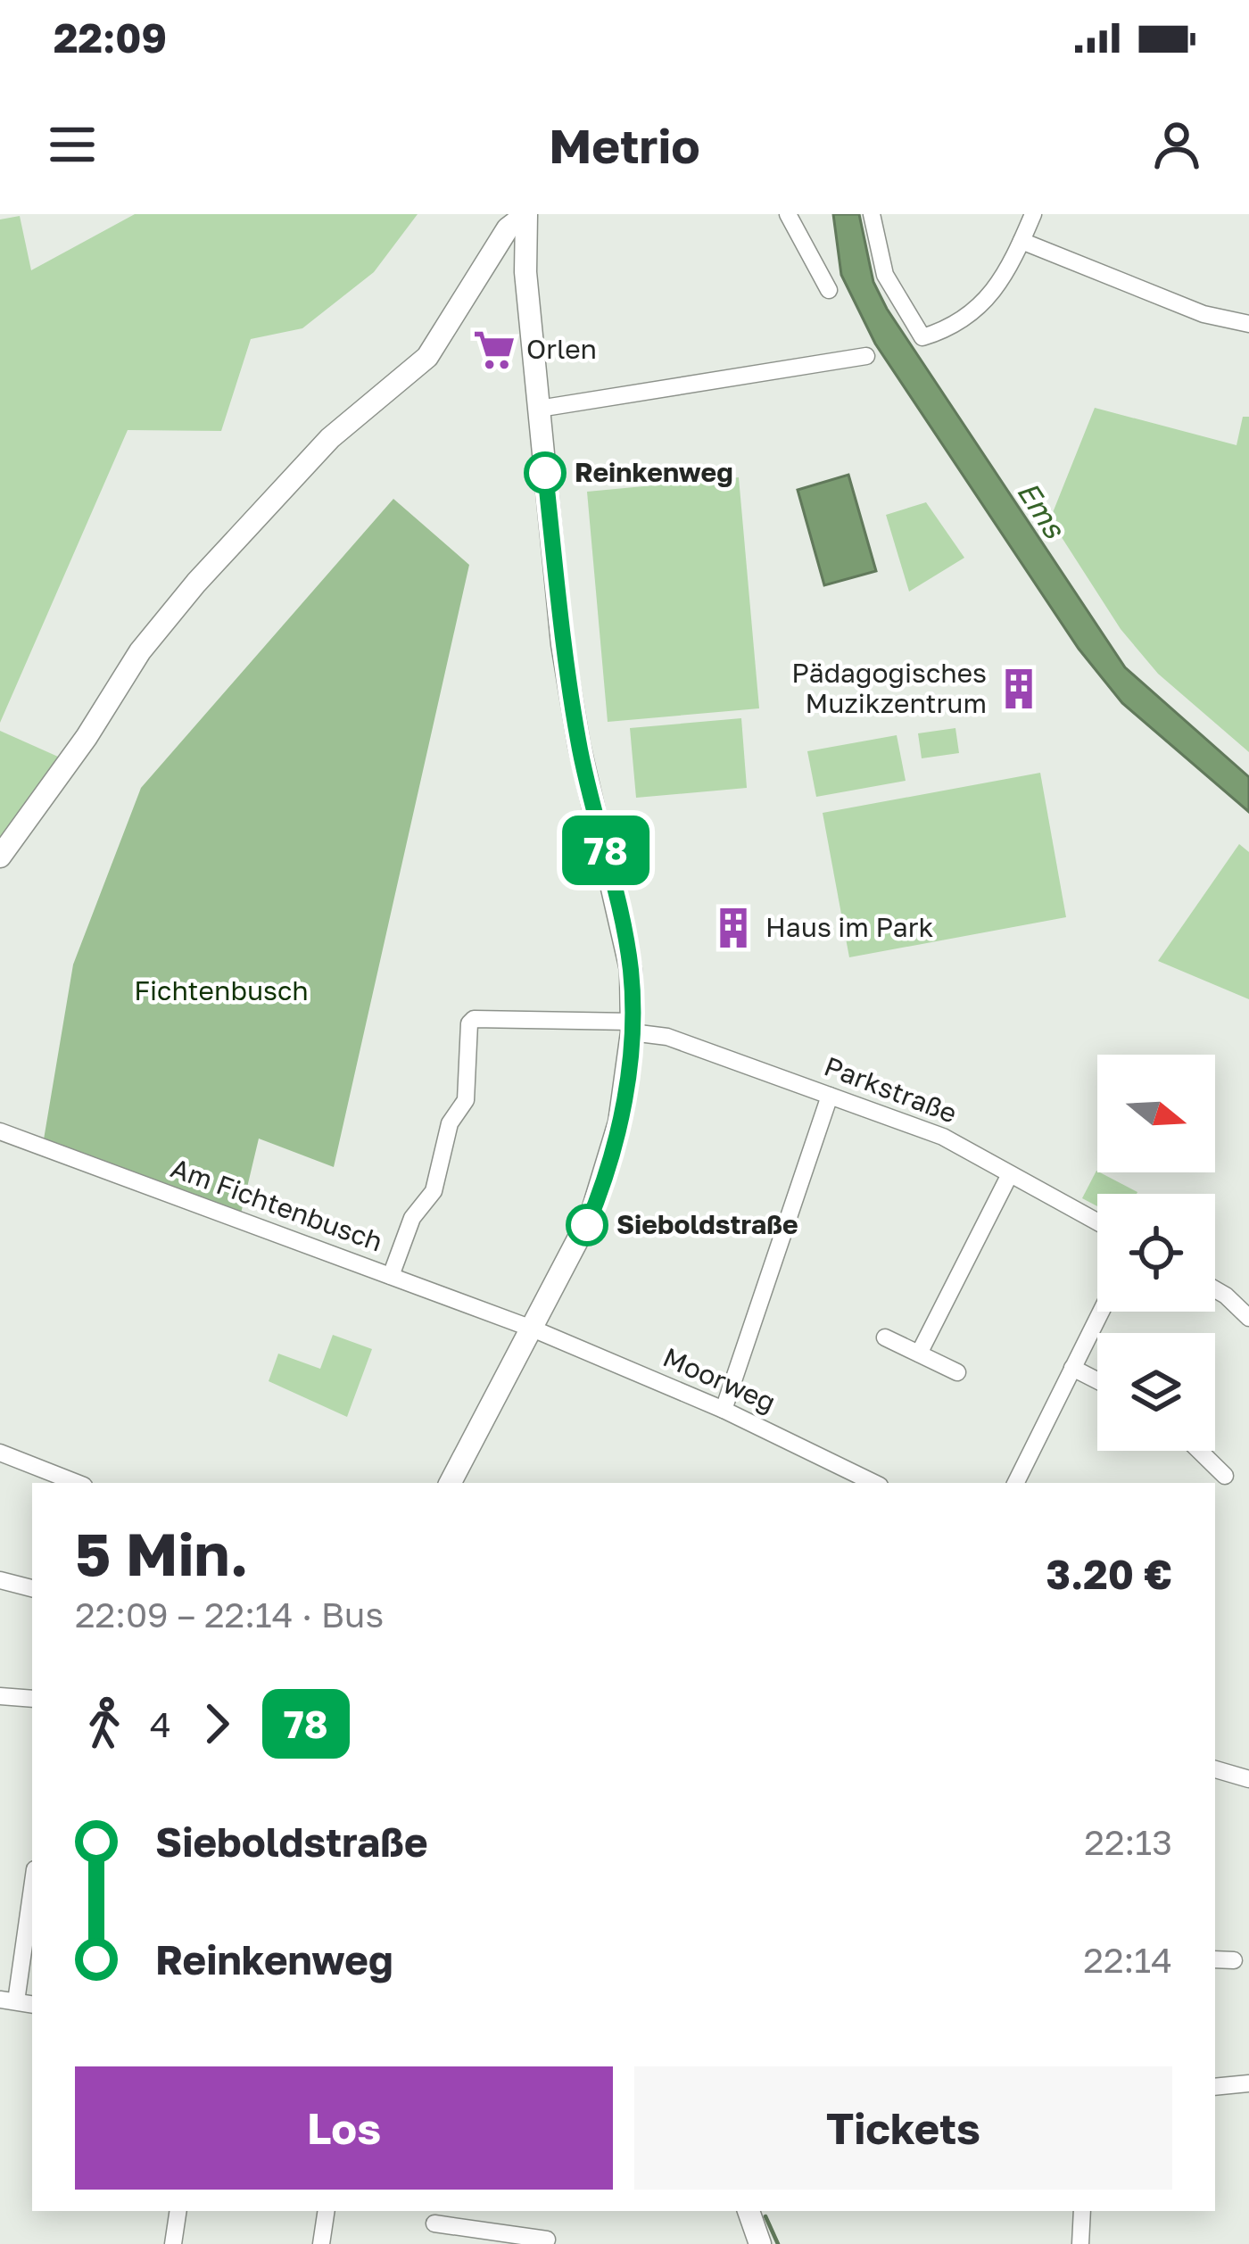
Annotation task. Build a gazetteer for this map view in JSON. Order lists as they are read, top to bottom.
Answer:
{
  "streets": {
    "street": ["Parkstraße", "Am Fichtenbusch", "Moorweg"]
  },
  "crossings": [
    ["Am Fichtenbusch", "Moorweg"]
  ],
  "water": ["Ems"],
  "parks": ["Fichtenbusch"],
  "places": {
    "supermarket": ["Orlen"],
    "other": ["Reinkenweg", "Sieboldstraße"],
    "building": ["Pädagogisches Muzikzentrum", "Haus im Park"]
  },
  "lines": ["bus line 78"],
  "north": "right",
  "page": {
    "status": "22:09",
    "header": "Metrio",
    "on_map": "78",
    "heading": ["5 Min.", "22:09 – 22:14 · Bus", "3.20 €"],
    "legs": ["4", "78"],
    "list": [
      {
        "name": "Sieboldstraße",
        "value": "22:13"
      },
      {
        "name": "Reinkenweg",
        "value": "22:14"
      }
    ],
    "buttons": ["Los", "Tickets"]
  }
}
